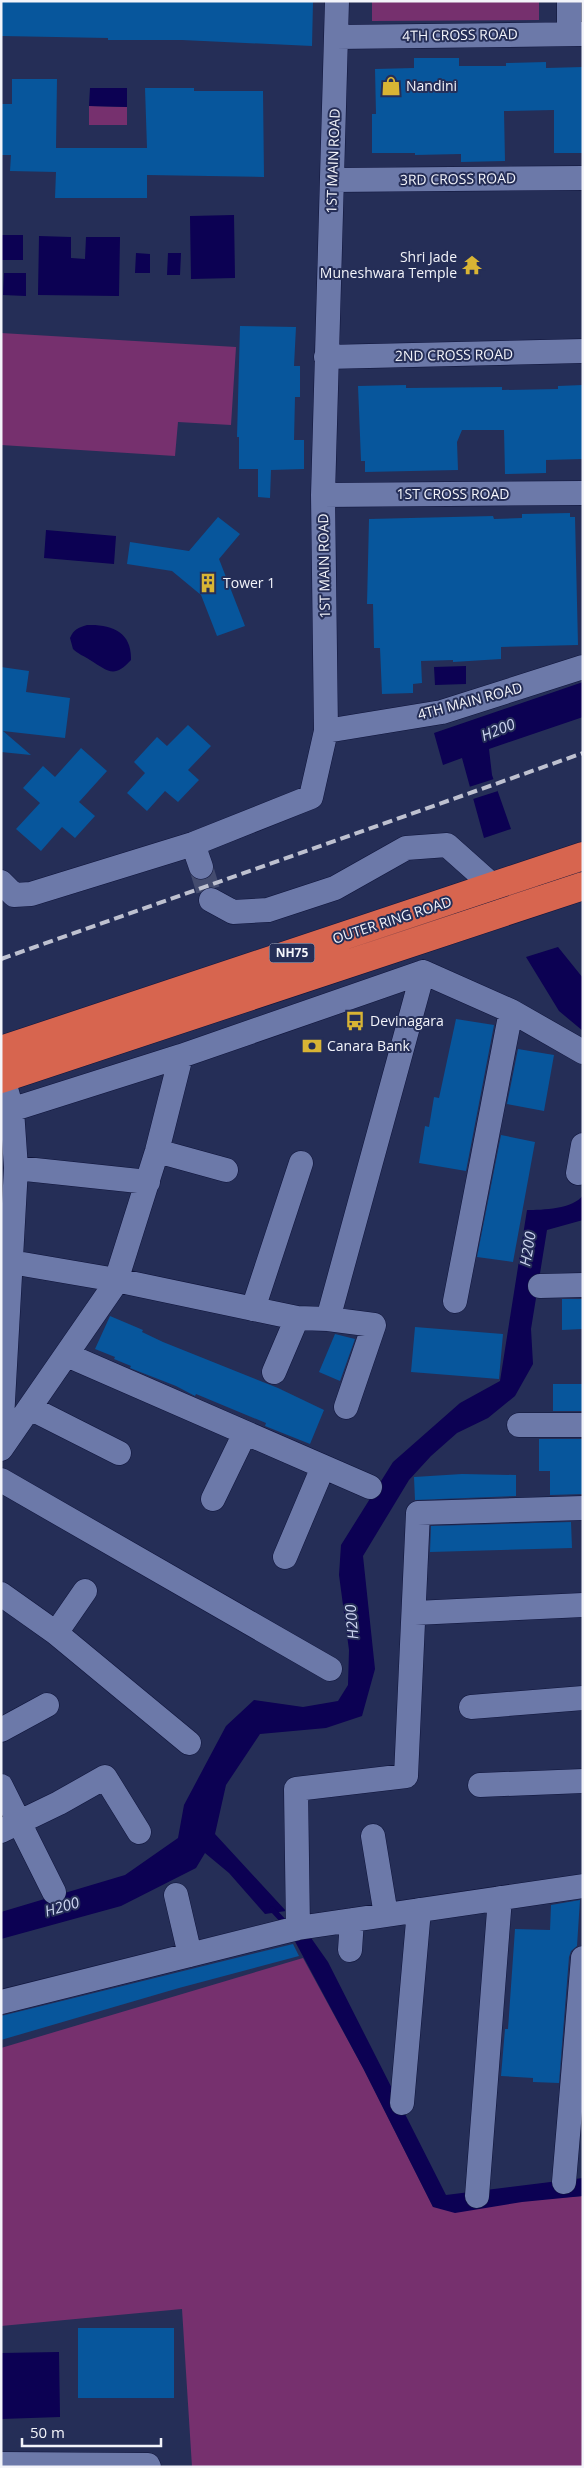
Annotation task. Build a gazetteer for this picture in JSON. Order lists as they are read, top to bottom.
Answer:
{
  "streets": {
    "highway": ["OUTER RING ROAD", "NH75"],
    "street": [
      "4TH CROSS ROAD",
      "1ST MAIN ROAD",
      "3RD CROSS ROAD",
      "2ND CROSS ROAD",
      "1ST CROSS ROAD",
      "4TH MAIN ROAD"
    ]
  },
  "crossings": [
    ["4TH CROSS ROAD", "1ST MAIN ROAD"],
    ["1ST MAIN ROAD", "3RD CROSS ROAD"],
    ["1ST MAIN ROAD", "2ND CROSS ROAD"],
    ["1ST MAIN ROAD", "1ST CROSS ROAD"],
    ["1ST MAIN ROAD", "4TH MAIN ROAD"]
  ],
  "water": ["H200"],
  "places": {
    "shop": ["Nandini"],
    "temple": ["Shri Jade Muneshwara Temple"],
    "building": ["Tower 1"],
    "bus stop": ["Devinagara"],
    "bank": ["Canara Bank"]
  },
  "scale_bar": "50 m"
}
